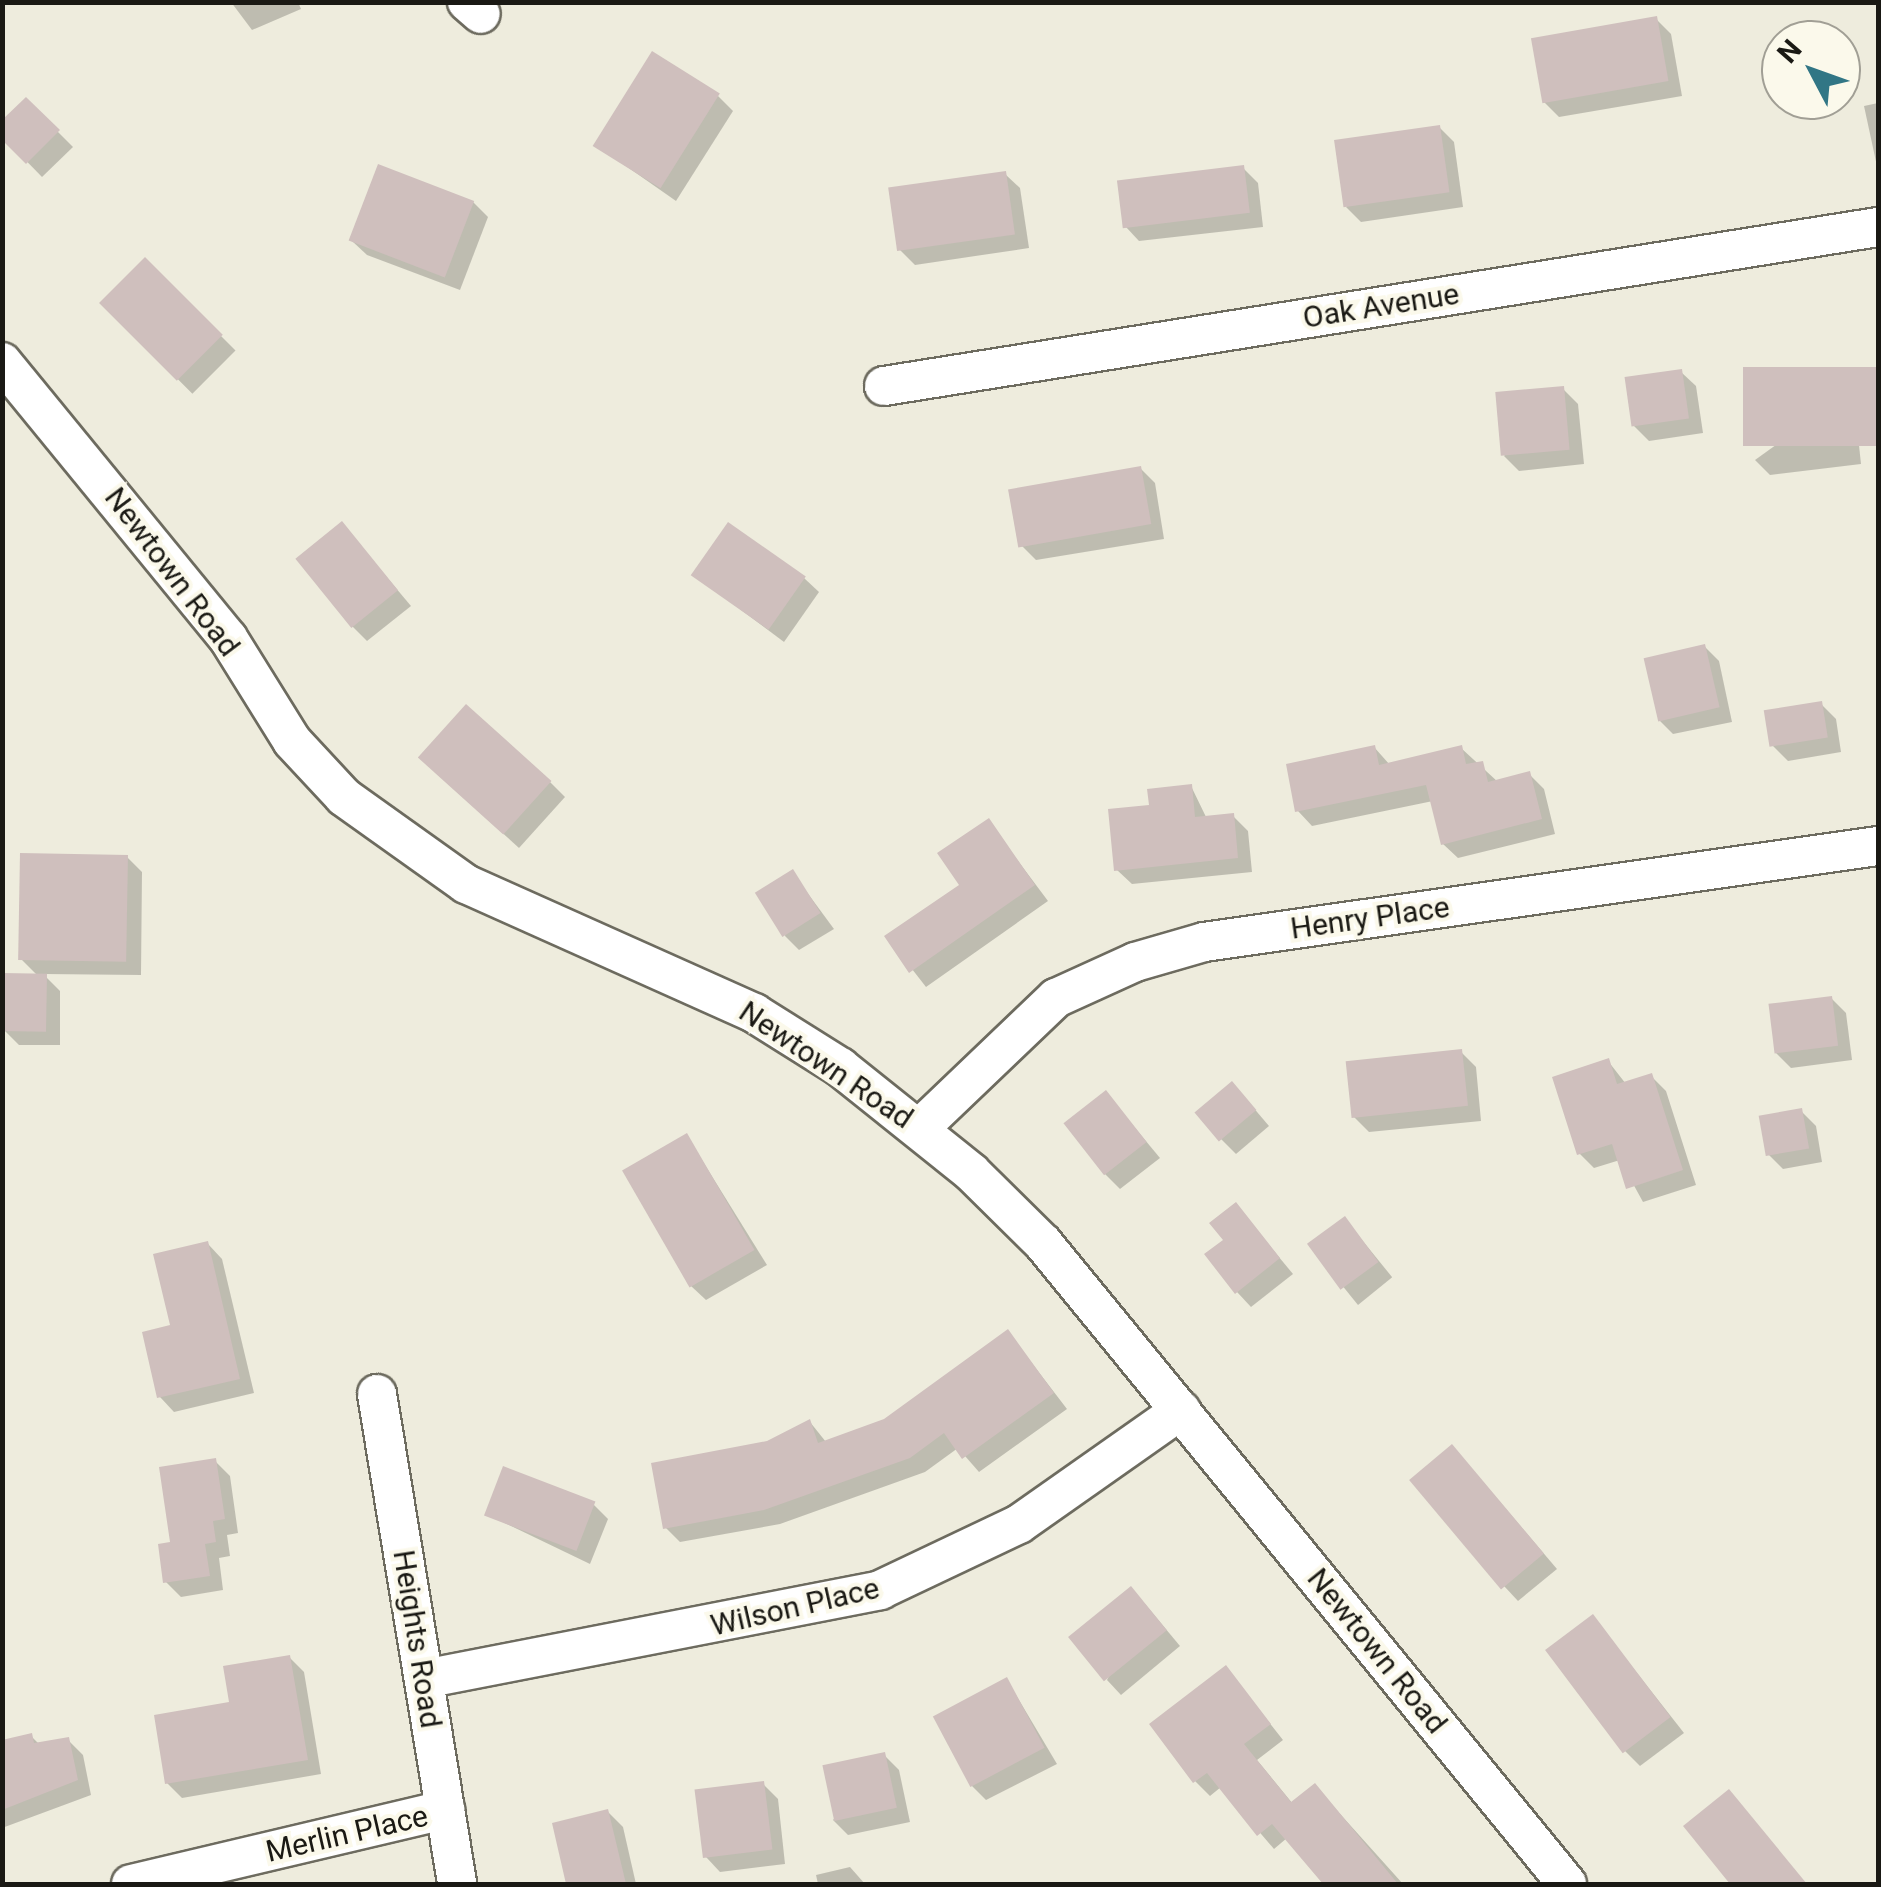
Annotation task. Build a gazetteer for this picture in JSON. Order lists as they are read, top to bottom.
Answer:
{
  "streets": {
    "street": [
      "Oak Avenue",
      "Newtown Road",
      "Henry Place",
      "Wilson Place",
      "Heights Road",
      "Merlin Place"
    ]
  },
  "crossings": [
    ["Newtown Road", "Henry Place"],
    ["Newtown Road", "Wilson Place"],
    ["Wilson Place", "Heights Road"],
    ["Heights Road", "Merlin Place"]
  ],
  "north": "top left"
}
